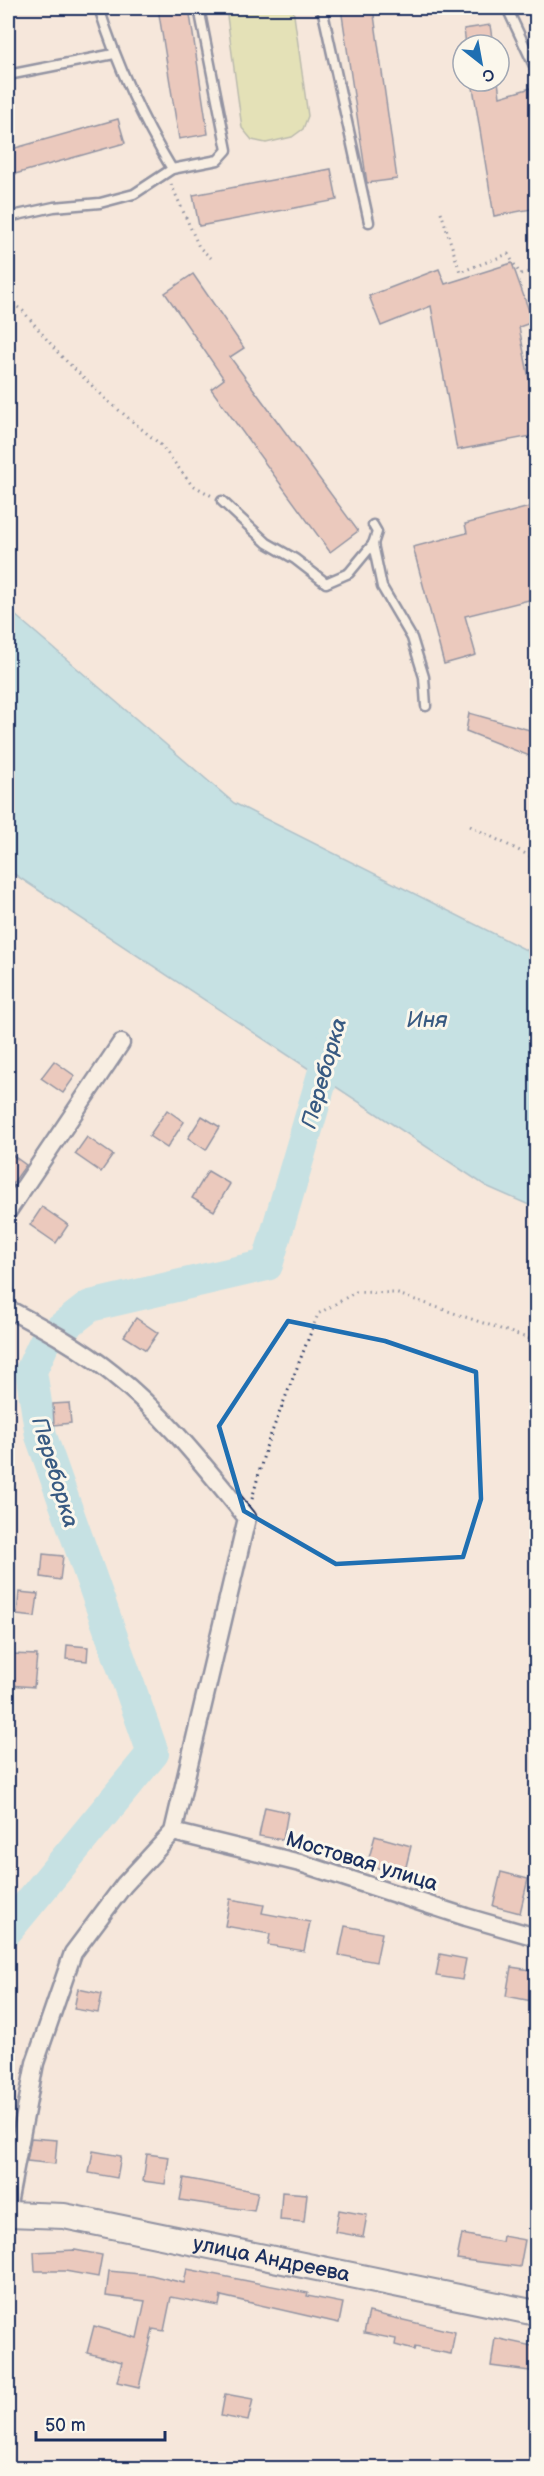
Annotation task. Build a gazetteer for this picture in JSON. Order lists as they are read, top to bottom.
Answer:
{
  "streets": {
    "main road": ["улица Андреева"],
    "street": ["Мостовая улица"]
  },
  "water": ["Иня", "Переборка"],
  "scale_bar": "50 m",
  "north": "bottom right"
}
